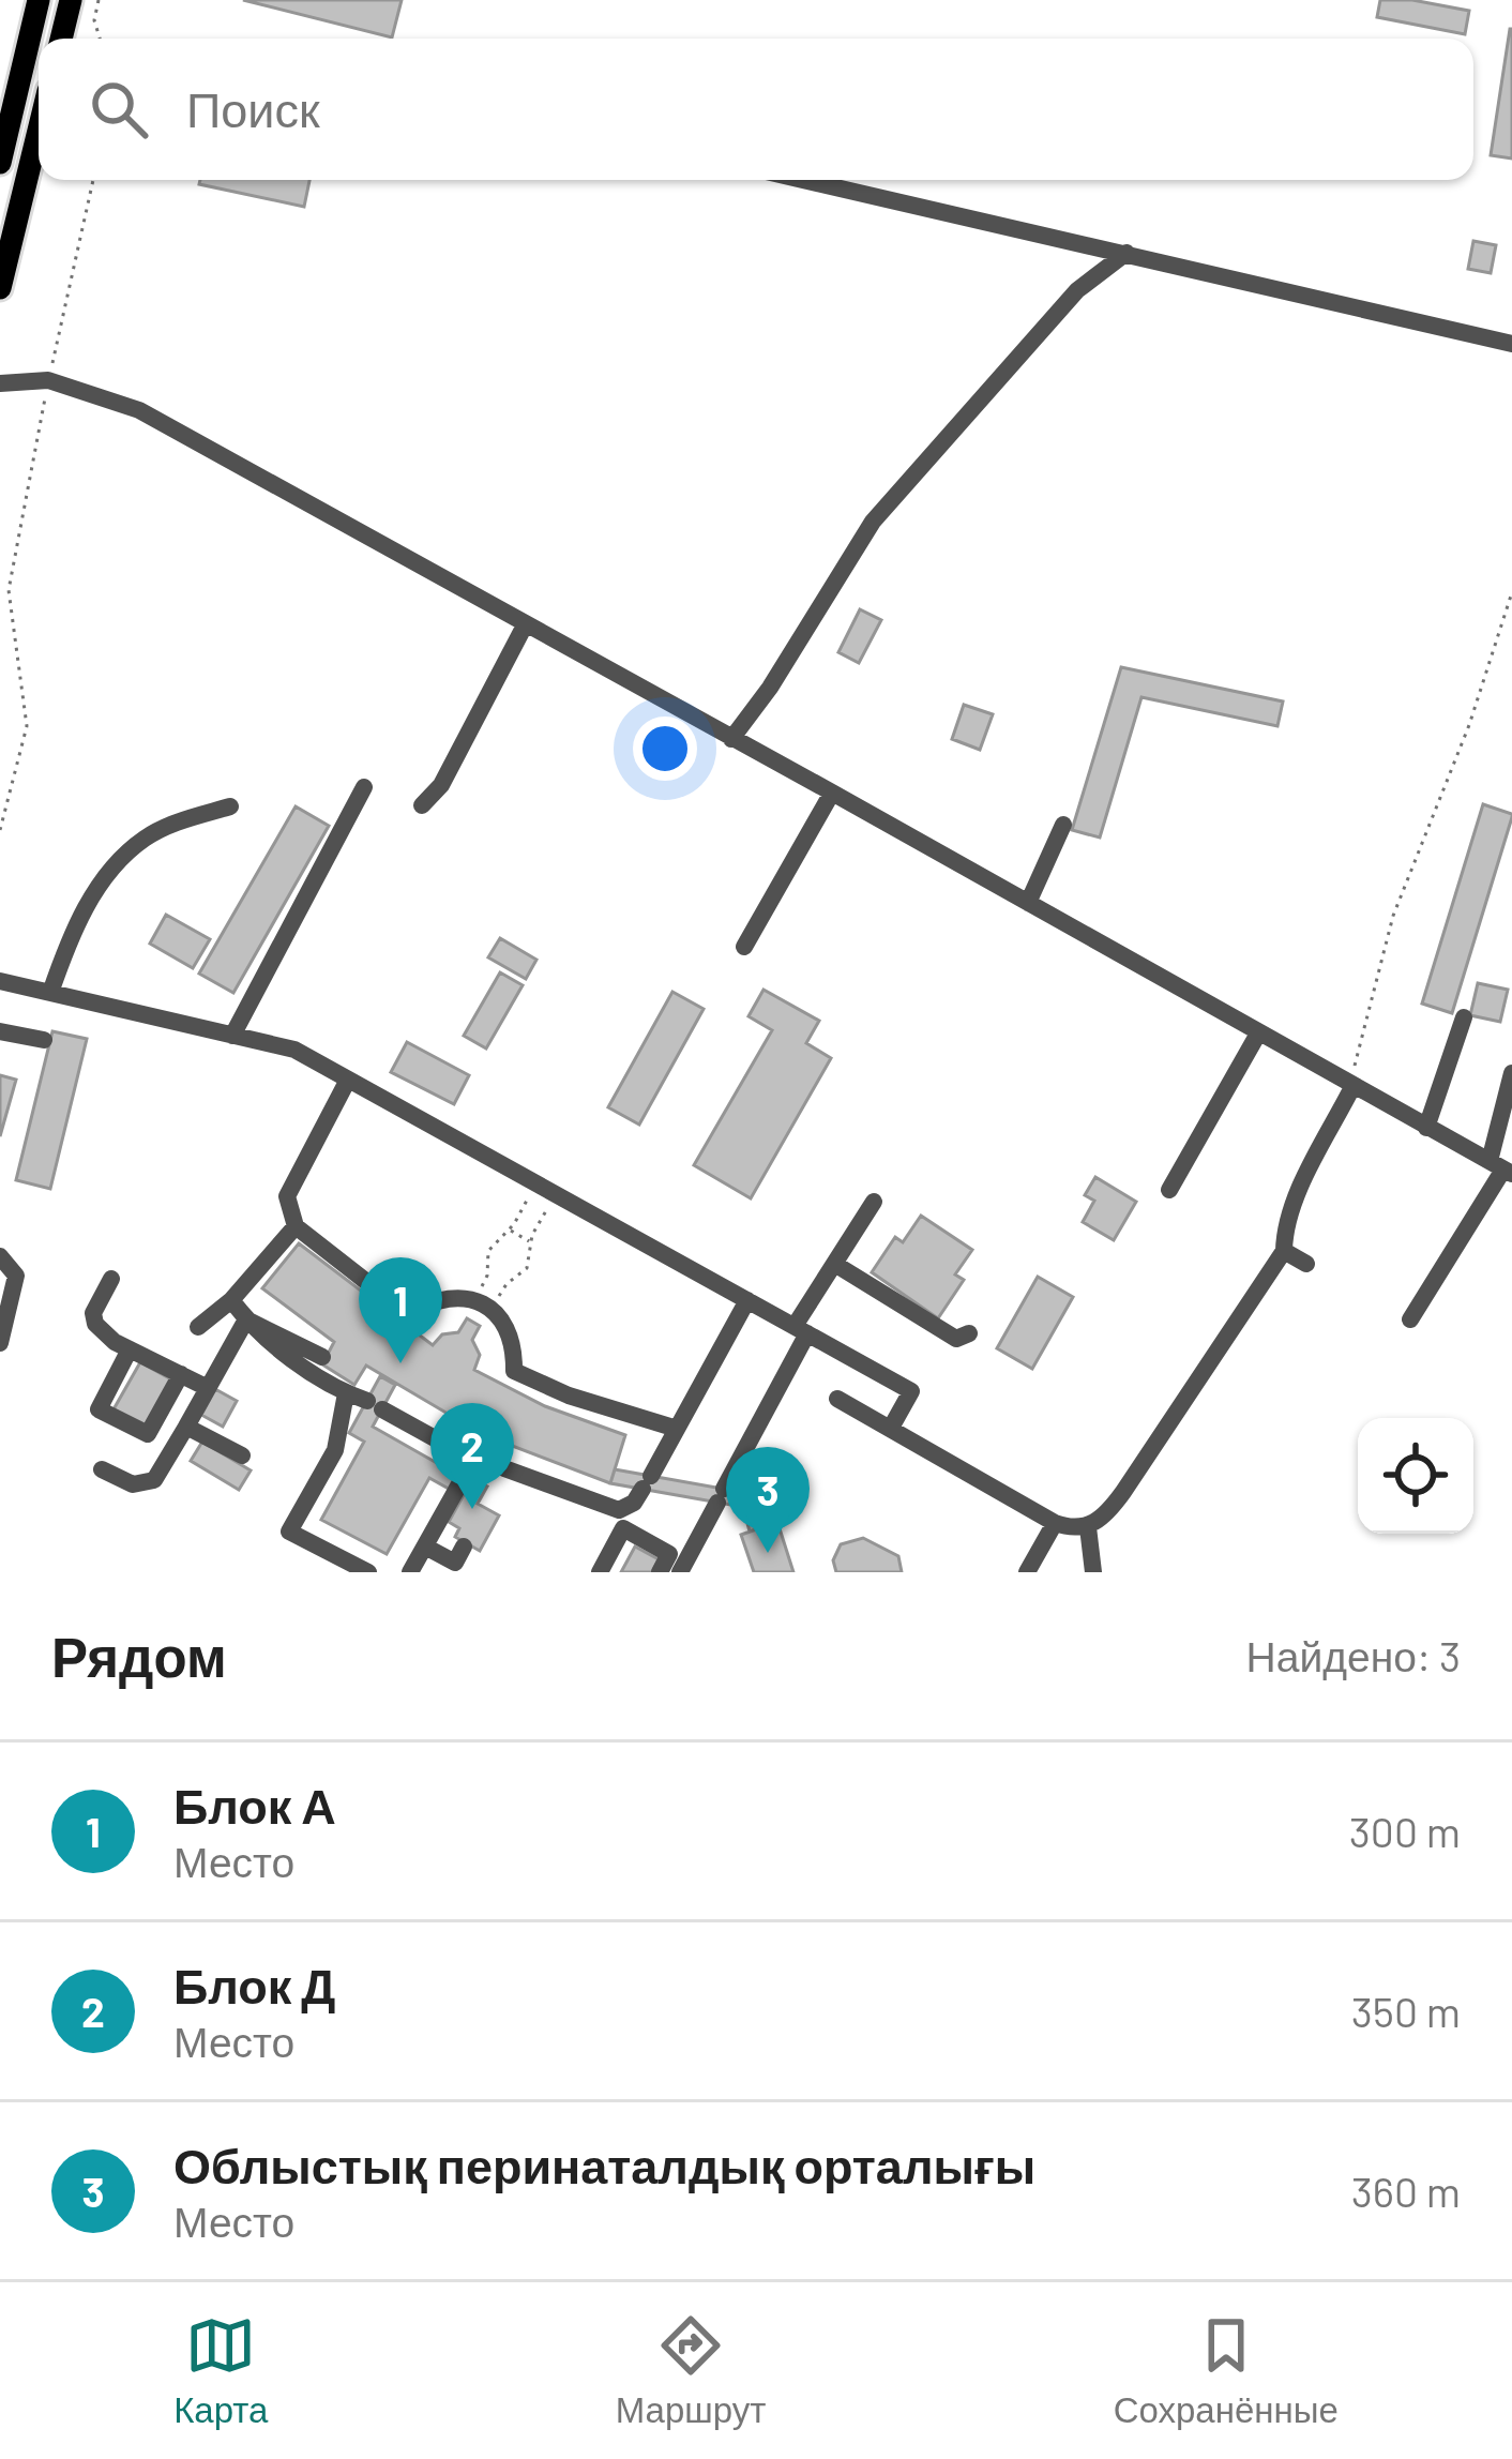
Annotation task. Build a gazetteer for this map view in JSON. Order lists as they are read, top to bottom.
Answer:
{
  "page": {
    "search": "Поиск",
    "pins": ["1", "2", "3"],
    "heading": ["Рядом", "Найдено: 3"],
    "list": [
      {
        "mark": "1",
        "name": "Блок А",
        "note": "Место",
        "value": "300 m"
      },
      {
        "mark": "2",
        "name": "Блок Д",
        "note": "Место",
        "value": "350 m"
      },
      {
        "mark": "3",
        "name": "Облыстық перинаталдық орталығы",
        "note": "Место",
        "value": "360 m"
      }
    ],
    "nav": ["Карта", "Маршрут", "Сохранённые"]
  }
}
